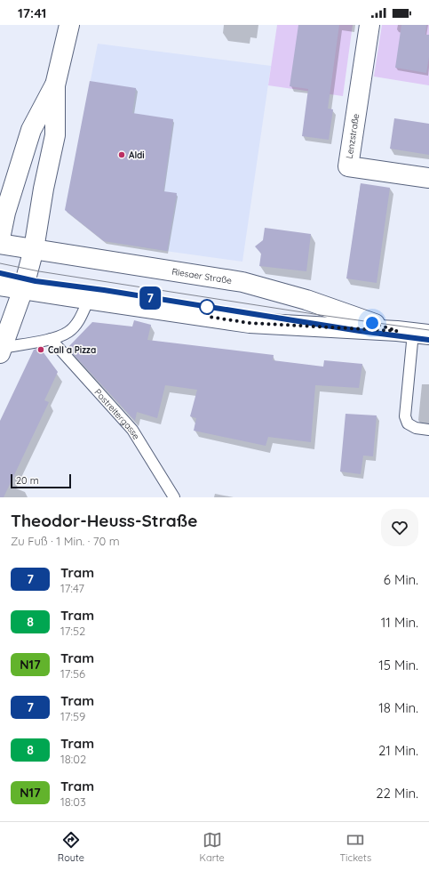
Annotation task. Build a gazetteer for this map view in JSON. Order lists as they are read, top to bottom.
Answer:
{
  "streets": {
    "main road": ["Lenzstraße", "Riesaer Straße"],
    "lane": ["Postreitergasse"]
  },
  "places": ["Aldi", "Call a Pizza"],
  "lines": ["tram line 7"],
  "scale_bar": "20 m",
  "page": {
    "status": "17:41",
    "on_map": "7",
    "scale": "20 m",
    "heading": ["Theodor-Heuss-Straße", "Zu Fuß · 1 Min. · 70 m"],
    "list": [
      {
        "mark": "7",
        "name": "Tram",
        "note": "17:47",
        "value": "6 Min."
      },
      {
        "mark": "8",
        "name": "Tram",
        "note": "17:52",
        "value": "11 Min."
      },
      {
        "mark": "N17",
        "name": "Tram",
        "note": "17:56",
        "value": "15 Min."
      },
      {
        "mark": "7",
        "name": "Tram",
        "note": "17:59",
        "value": "18 Min."
      },
      {
        "mark": "8",
        "name": "Tram",
        "note": "18:02",
        "value": "21 Min."
      },
      {
        "mark": "N17",
        "name": "Tram",
        "note": "18:03",
        "value": "22 Min."
      }
    ],
    "tabs": ["Route", "Karte", "Tickets"]
  }
}
